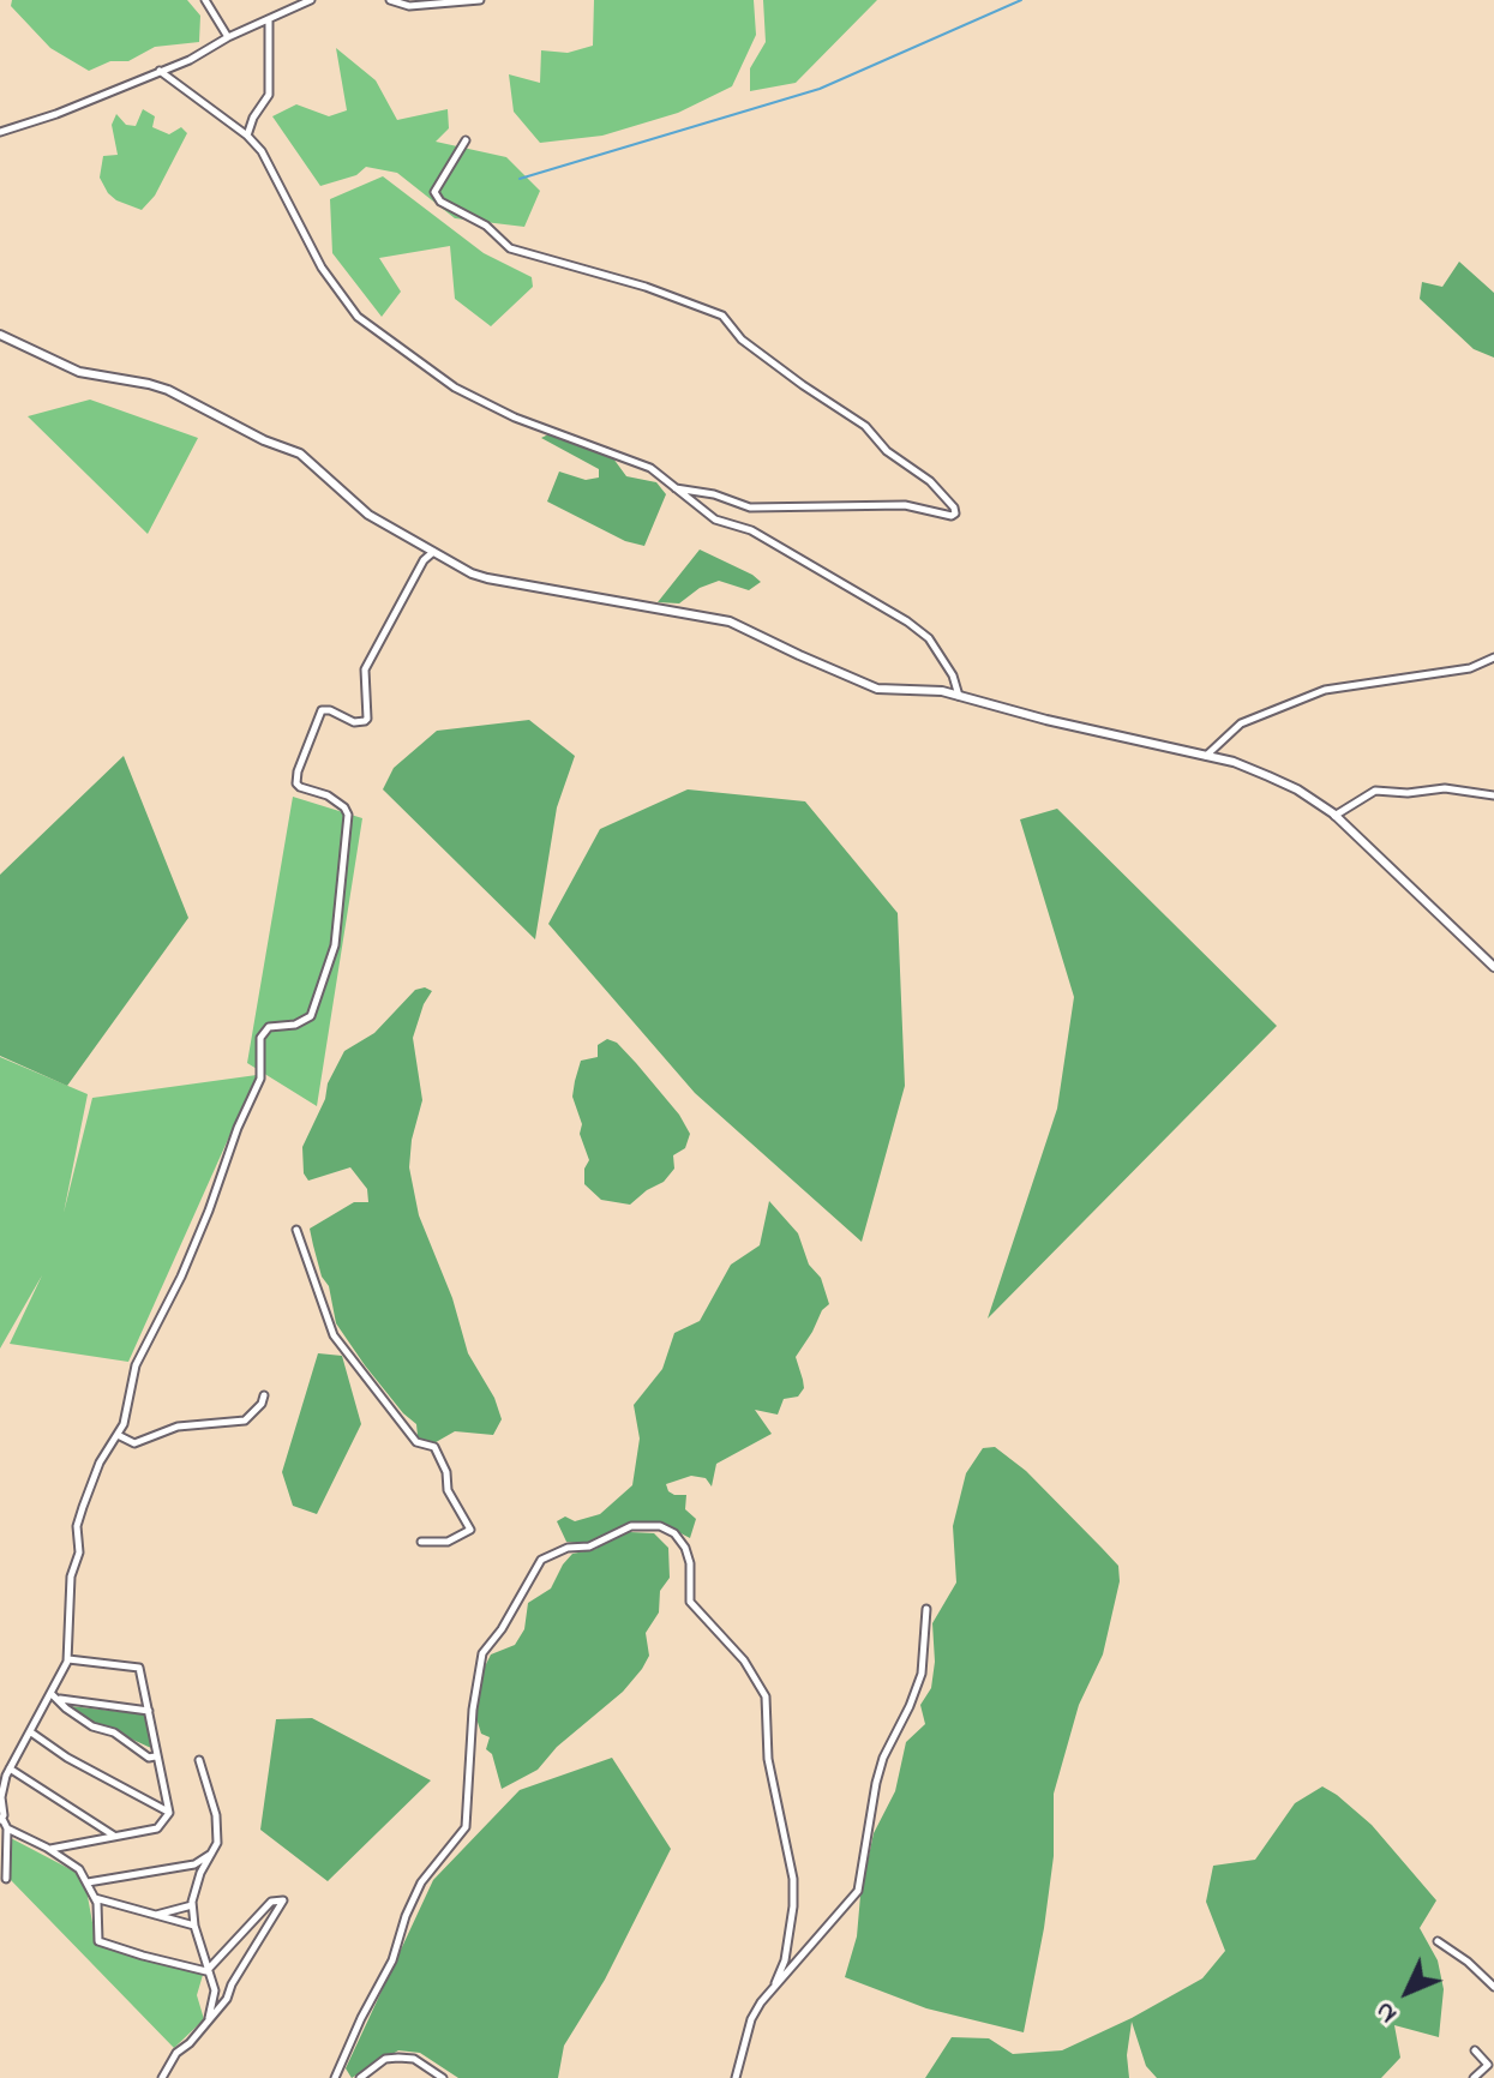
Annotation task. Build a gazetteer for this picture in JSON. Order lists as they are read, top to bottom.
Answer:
{
  "north": "bottom left"
}
